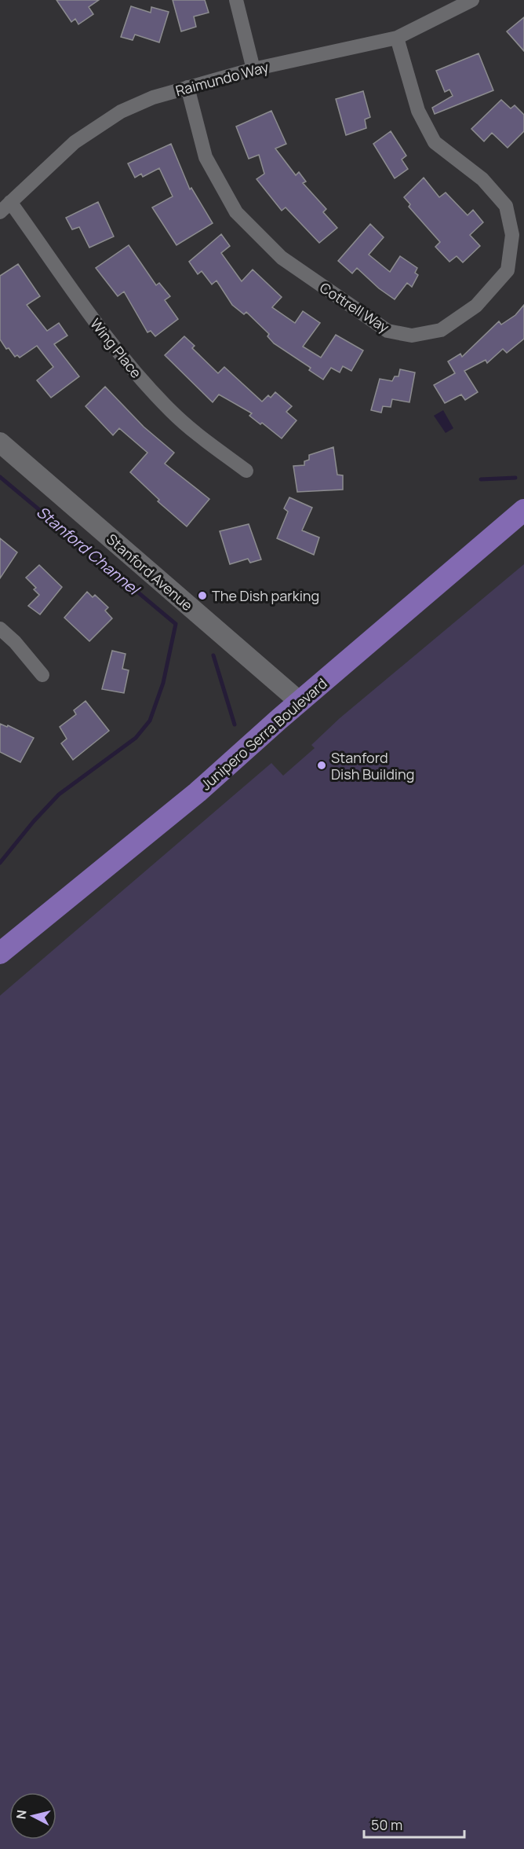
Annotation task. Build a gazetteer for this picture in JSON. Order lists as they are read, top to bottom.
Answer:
{
  "streets": {
    "main road": ["Junipero Serra Boulevard"],
    "street": [
      "Raimundo Way",
      "Cottrell Way",
      "Wing Place",
      "Stanford Avenue"
    ]
  },
  "crossings": [
    ["Raimundo Way", "Cottrell Way"],
    ["Raimundo Way", "Wing Place"],
    ["Stanford Avenue", "Junipero Serra Boulevard"]
  ],
  "water": ["Stanford Channel"],
  "places": ["The Dish parking", "Stanford Dish Building"],
  "scale_bar": "50 m",
  "north": "left"
}
